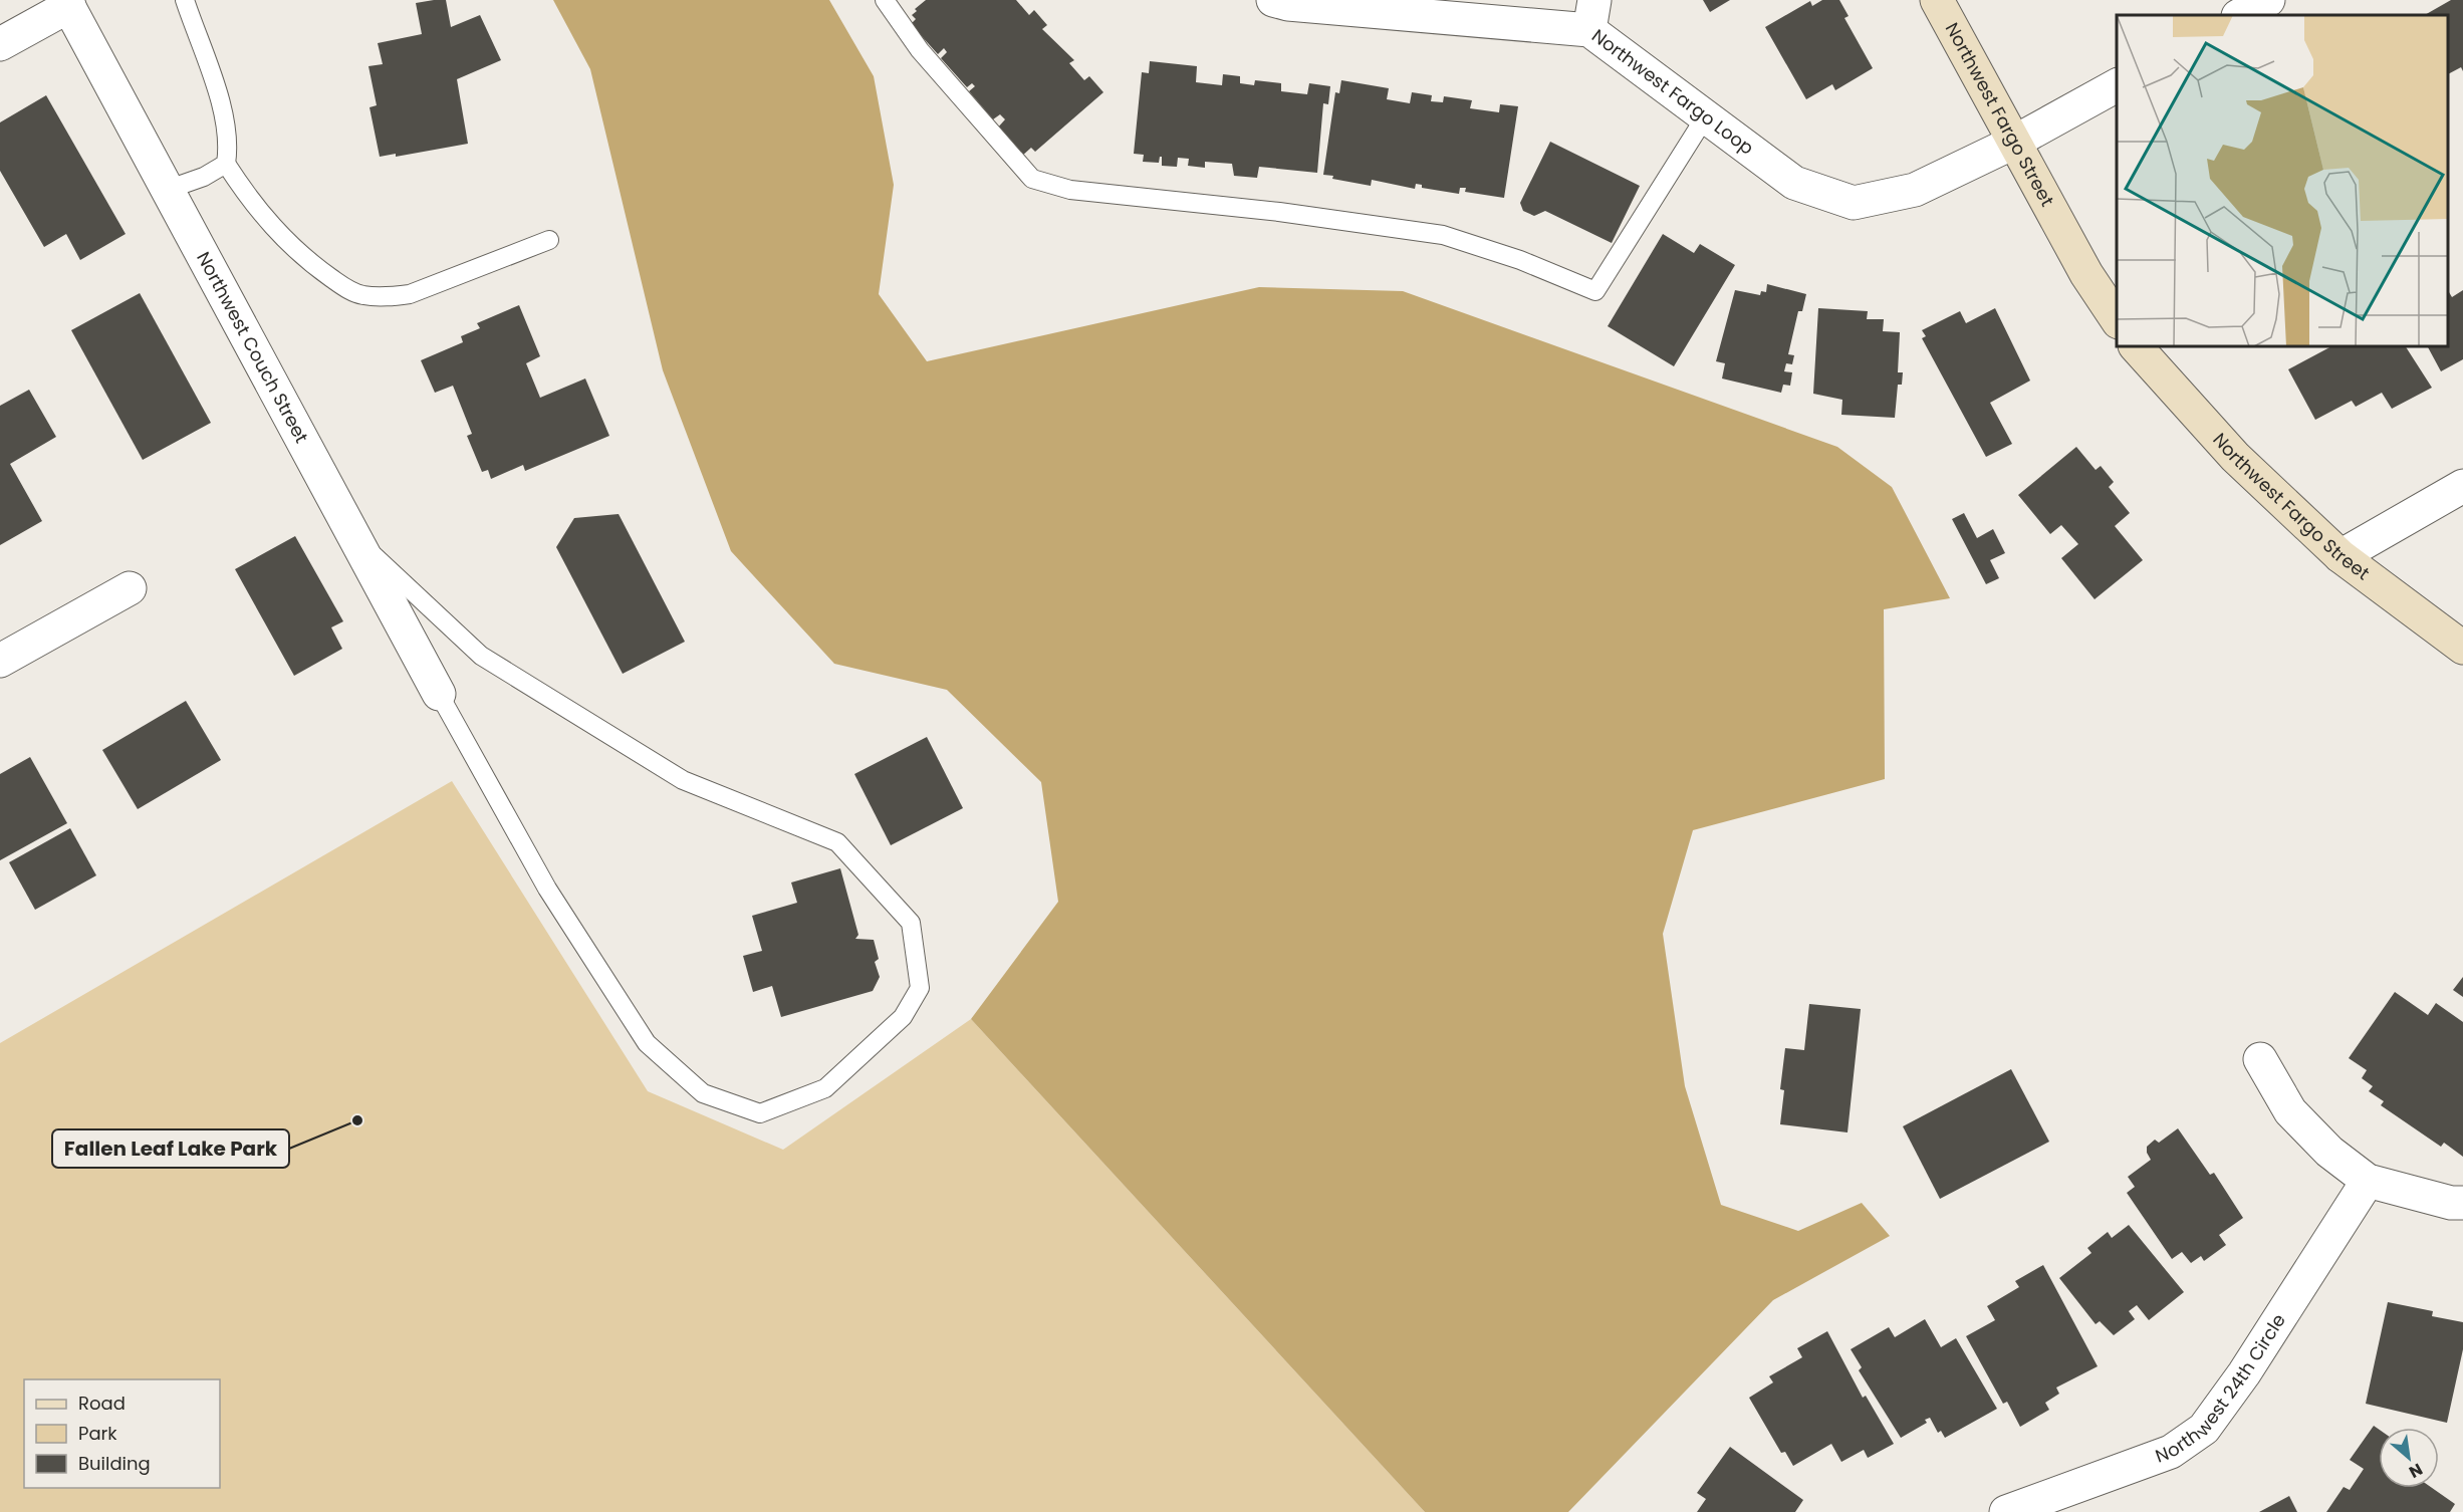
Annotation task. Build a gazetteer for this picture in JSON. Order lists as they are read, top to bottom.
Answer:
{
  "streets": {
    "street": [
      "Northwest Fargo Loop",
      "Northwest Fargo Street",
      "Northwest Couch Street",
      "Northwest 24th Circle"
    ]
  },
  "crossings": [
    ["Northwest Fargo Loop", "Northwest Fargo Street"]
  ],
  "places": ["Fallen Leaf Lake Park"],
  "legend": ["Road", "Park", "Building"],
  "north": "bottom right"
}
